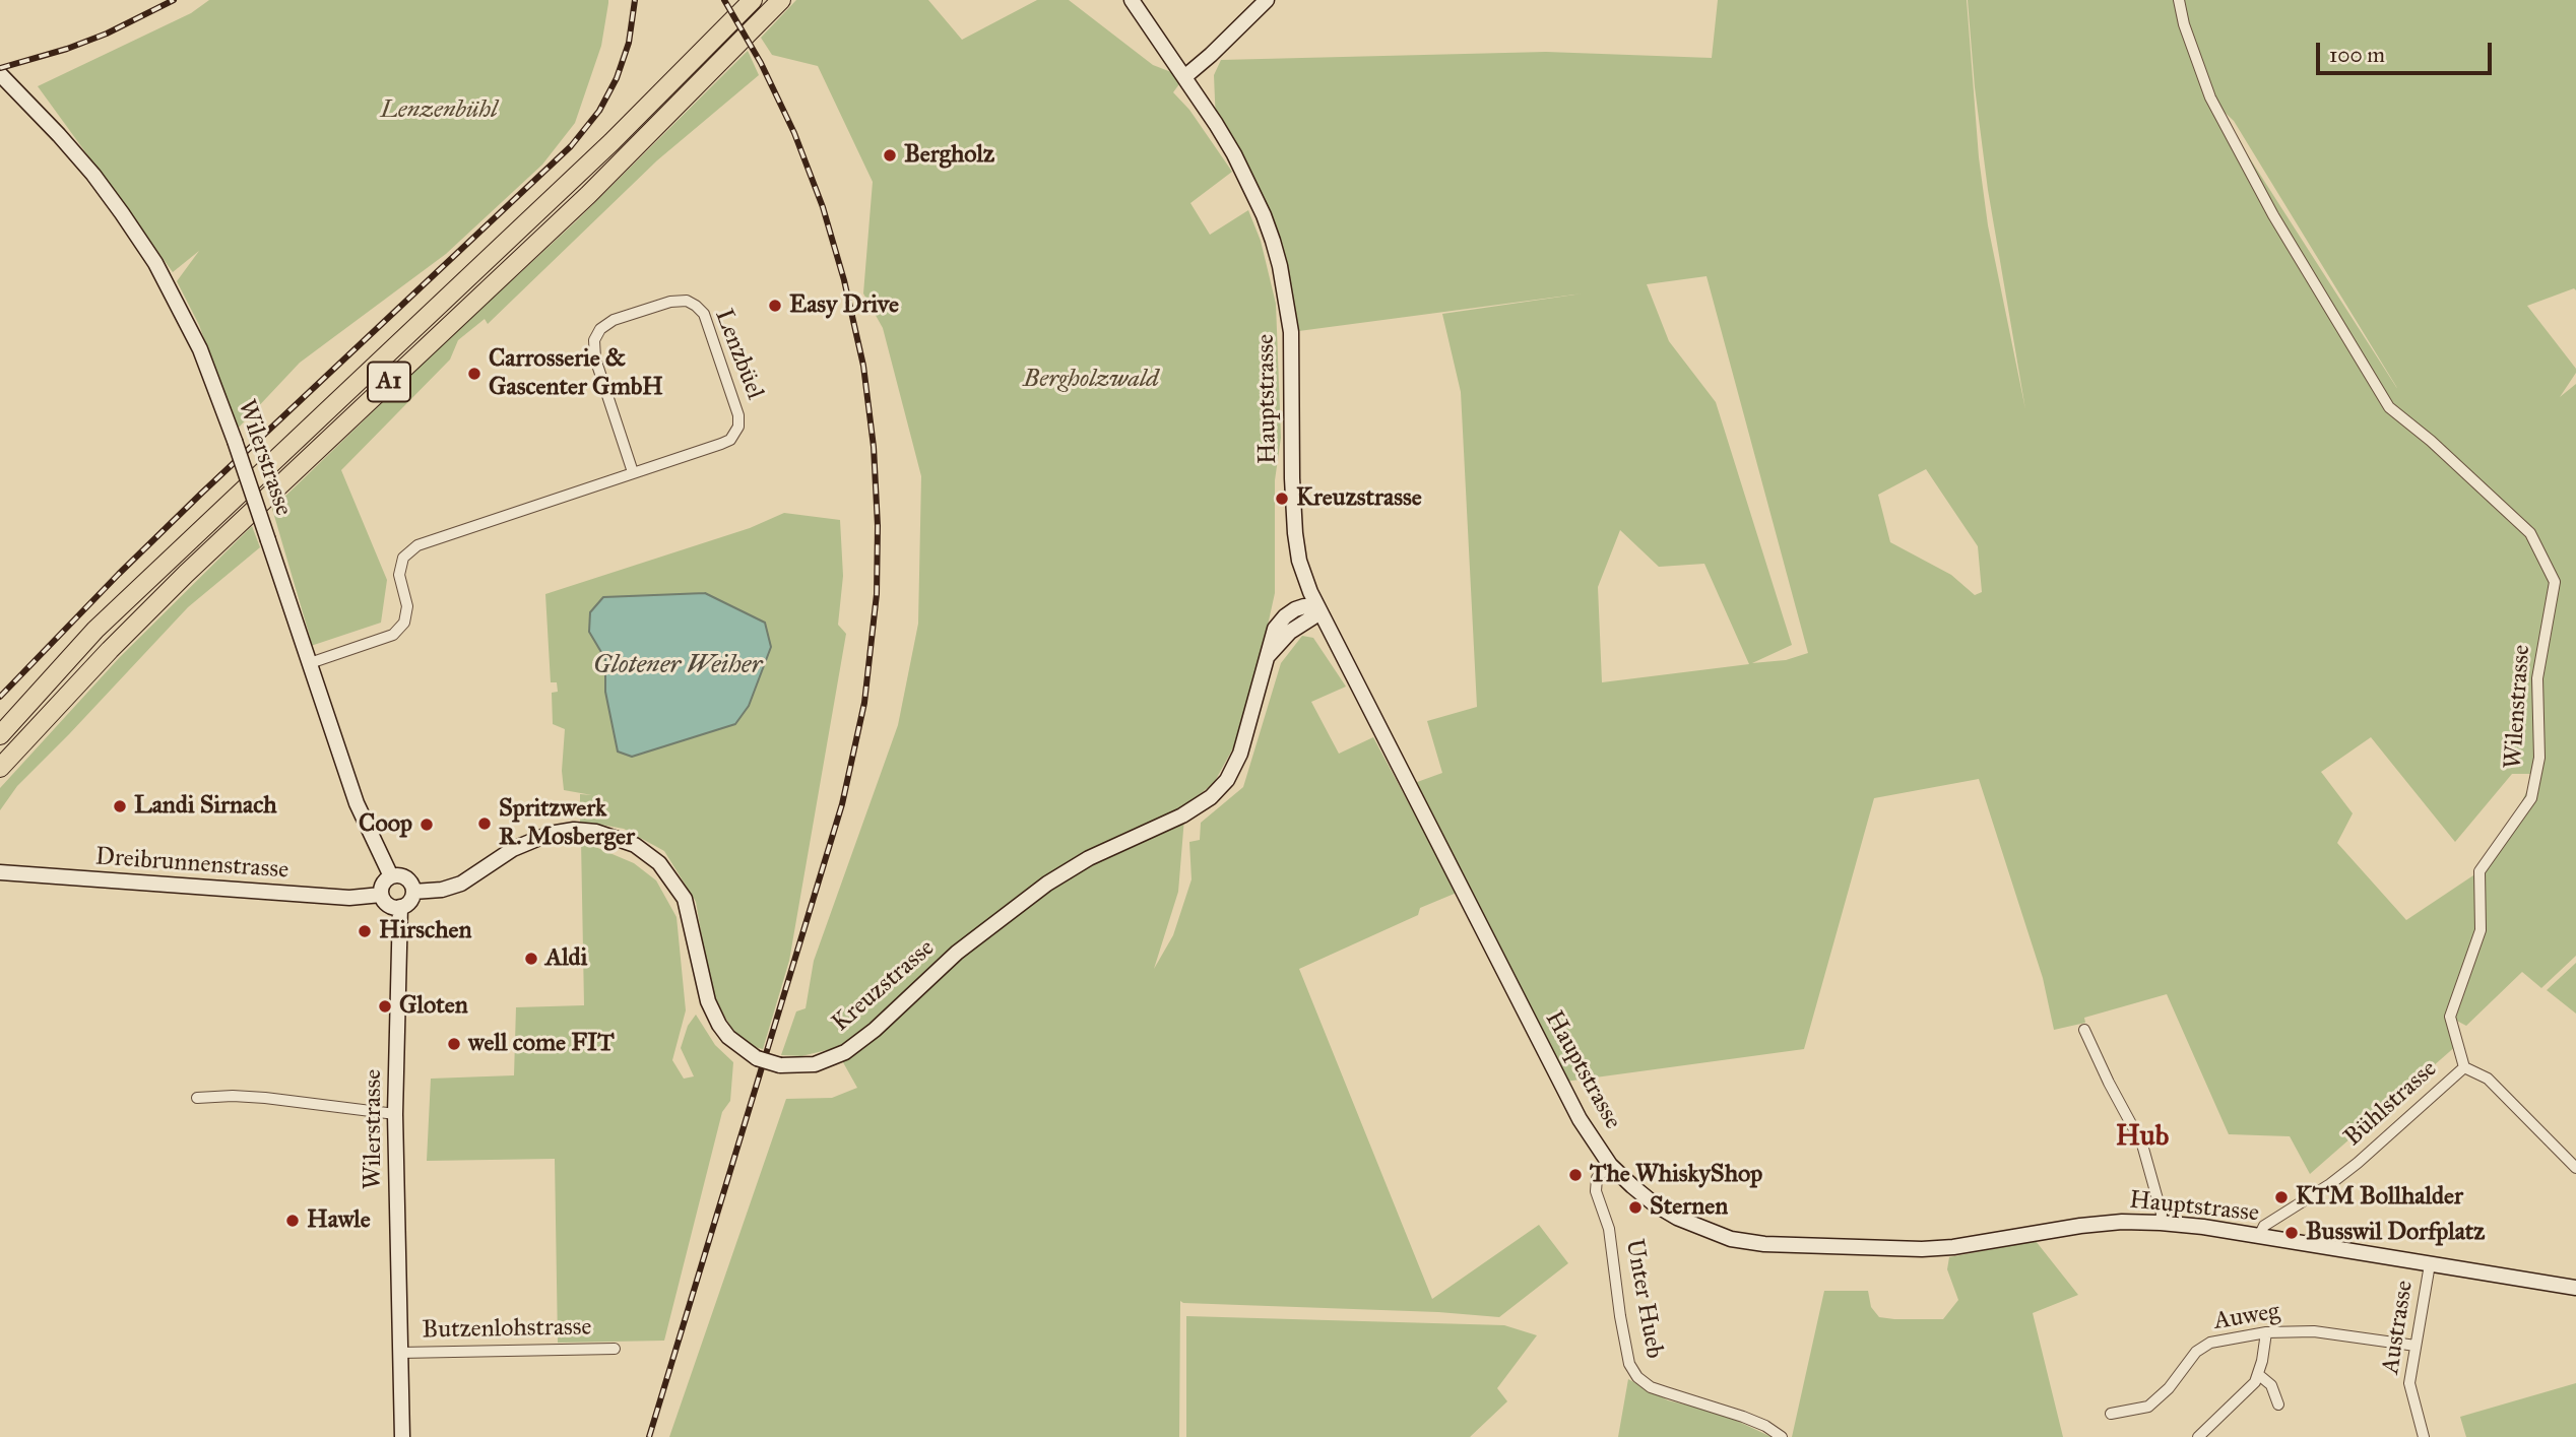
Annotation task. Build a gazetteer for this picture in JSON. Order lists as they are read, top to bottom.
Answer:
{
  "streets": {
    "highway": ["A1"],
    "street": [
      "Lenzbüel",
      "Hauptstrasse",
      "Wilerstrasse",
      "Wilenstrasse",
      "Dreibrunnenstrasse",
      "Kreuzstrasse",
      "Bühlstrasse",
      "Unter Hueb",
      "Auweg",
      "Austrasse",
      "Butzenlohstrasse"
    ]
  },
  "crossings": [
    ["Lenzbüel", "Wilerstrasse"],
    ["Hauptstrasse", "Kreuzstrasse"],
    ["Hauptstrasse", "Bühlstrasse"],
    ["Hauptstrasse", "Unter Hueb"],
    ["Hauptstrasse", "Austrasse"],
    ["Wilerstrasse", "Dreibrunnenstrasse"],
    ["Wilerstrasse", "Kreuzstrasse"],
    ["Wilerstrasse", "Butzenlohstrasse"],
    ["Wilenstrasse", "Bühlstrasse"],
    ["Dreibrunnenstrasse", "Kreuzstrasse"],
    ["Auweg", "Austrasse"]
  ],
  "districts": ["Hub"],
  "water": ["Glotener Weiher"],
  "parks": ["Lenzenbühl", "Bergholzwald"],
  "places": [
    "Bergholz",
    "Easy Drive",
    "Carrosserie & Gascenter GmbH",
    "Kreuzstrasse",
    "Landi Sirnach",
    "Spritzwerk R. Mosberger",
    "Coop",
    "Hirschen",
    "Aldi",
    "Gloten",
    "well come FIT",
    "The WhiskyShop",
    "KTM Bollhalder",
    "Sternen",
    "Hawle",
    "Busswil Dorfplatz"
  ],
  "scale_bar": "100 m"
}
